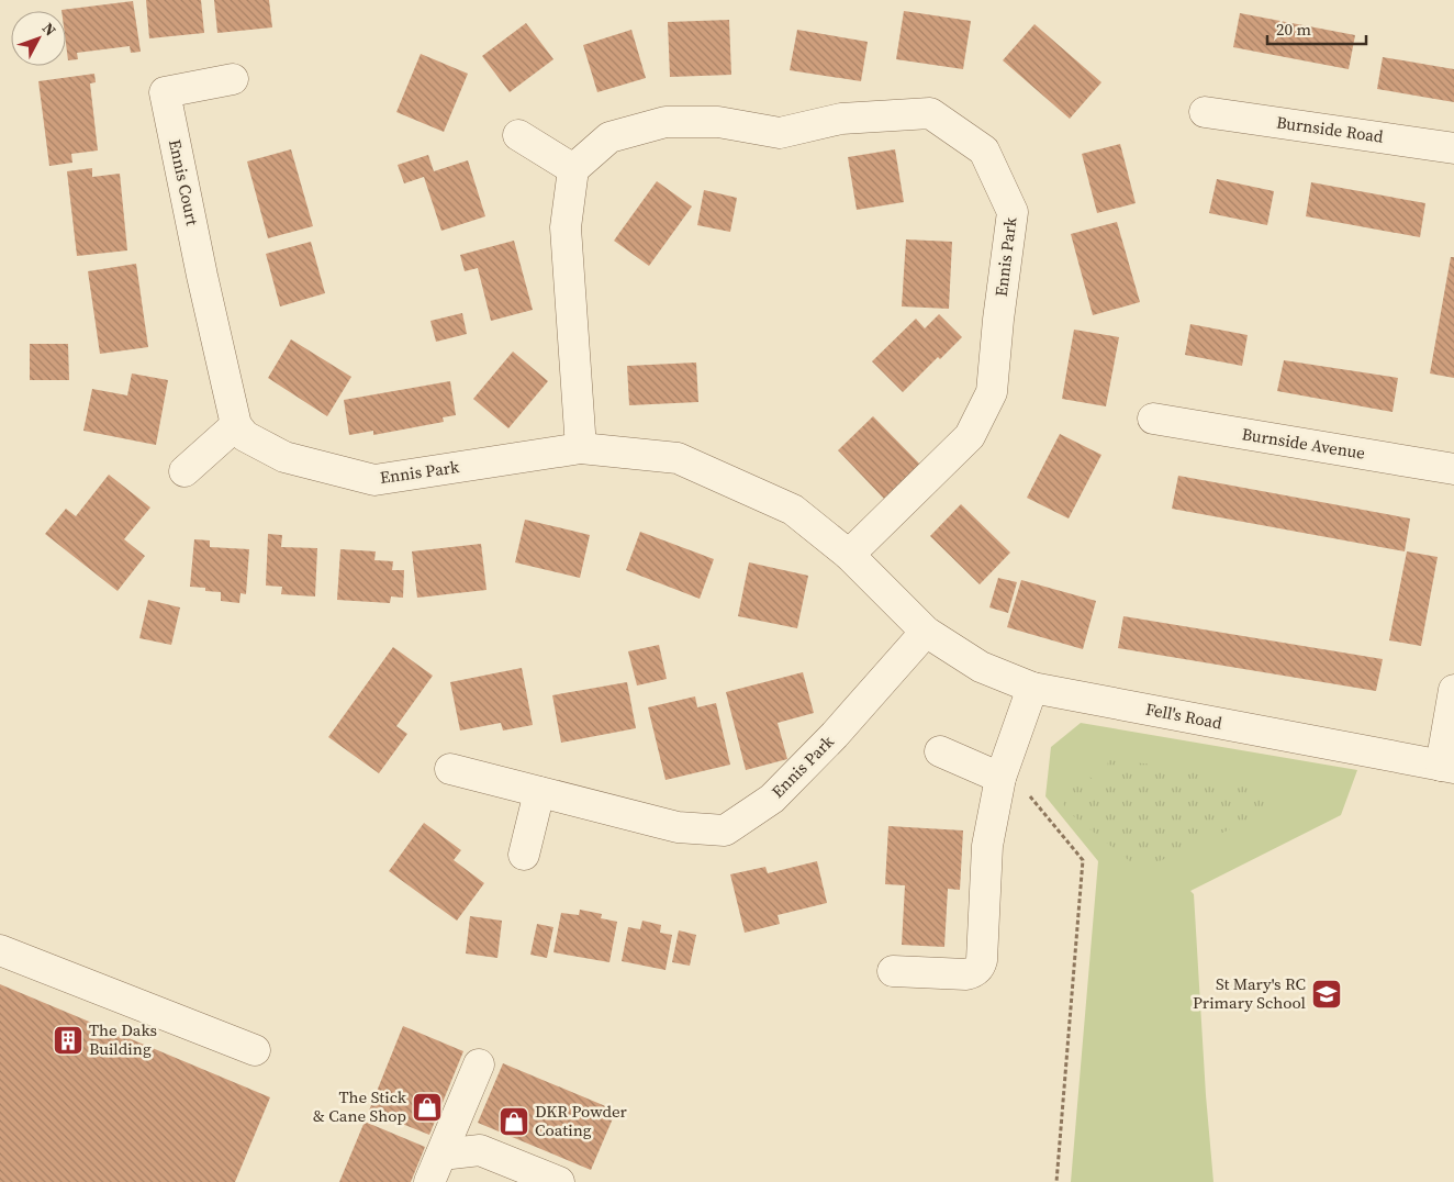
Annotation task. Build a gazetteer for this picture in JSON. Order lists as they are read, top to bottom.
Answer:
{
  "streets": {
    "street": [
      "Burnside Road",
      "Ennis Court",
      "Ennis Park",
      "Burnside Avenue",
      "Fell's Road"
    ]
  },
  "crossings": [
    ["Ennis Court", "Ennis Park"],
    ["Ennis Park", "Fell's Road"]
  ],
  "places": {
    "school or university": ["St Mary's RC Primary School"],
    "building": ["The Daks Building"],
    "shop": ["The Stick & Cane Shop", "DKR Powder Coating"]
  },
  "scale_bar": "20 m",
  "north": "top right"
}
